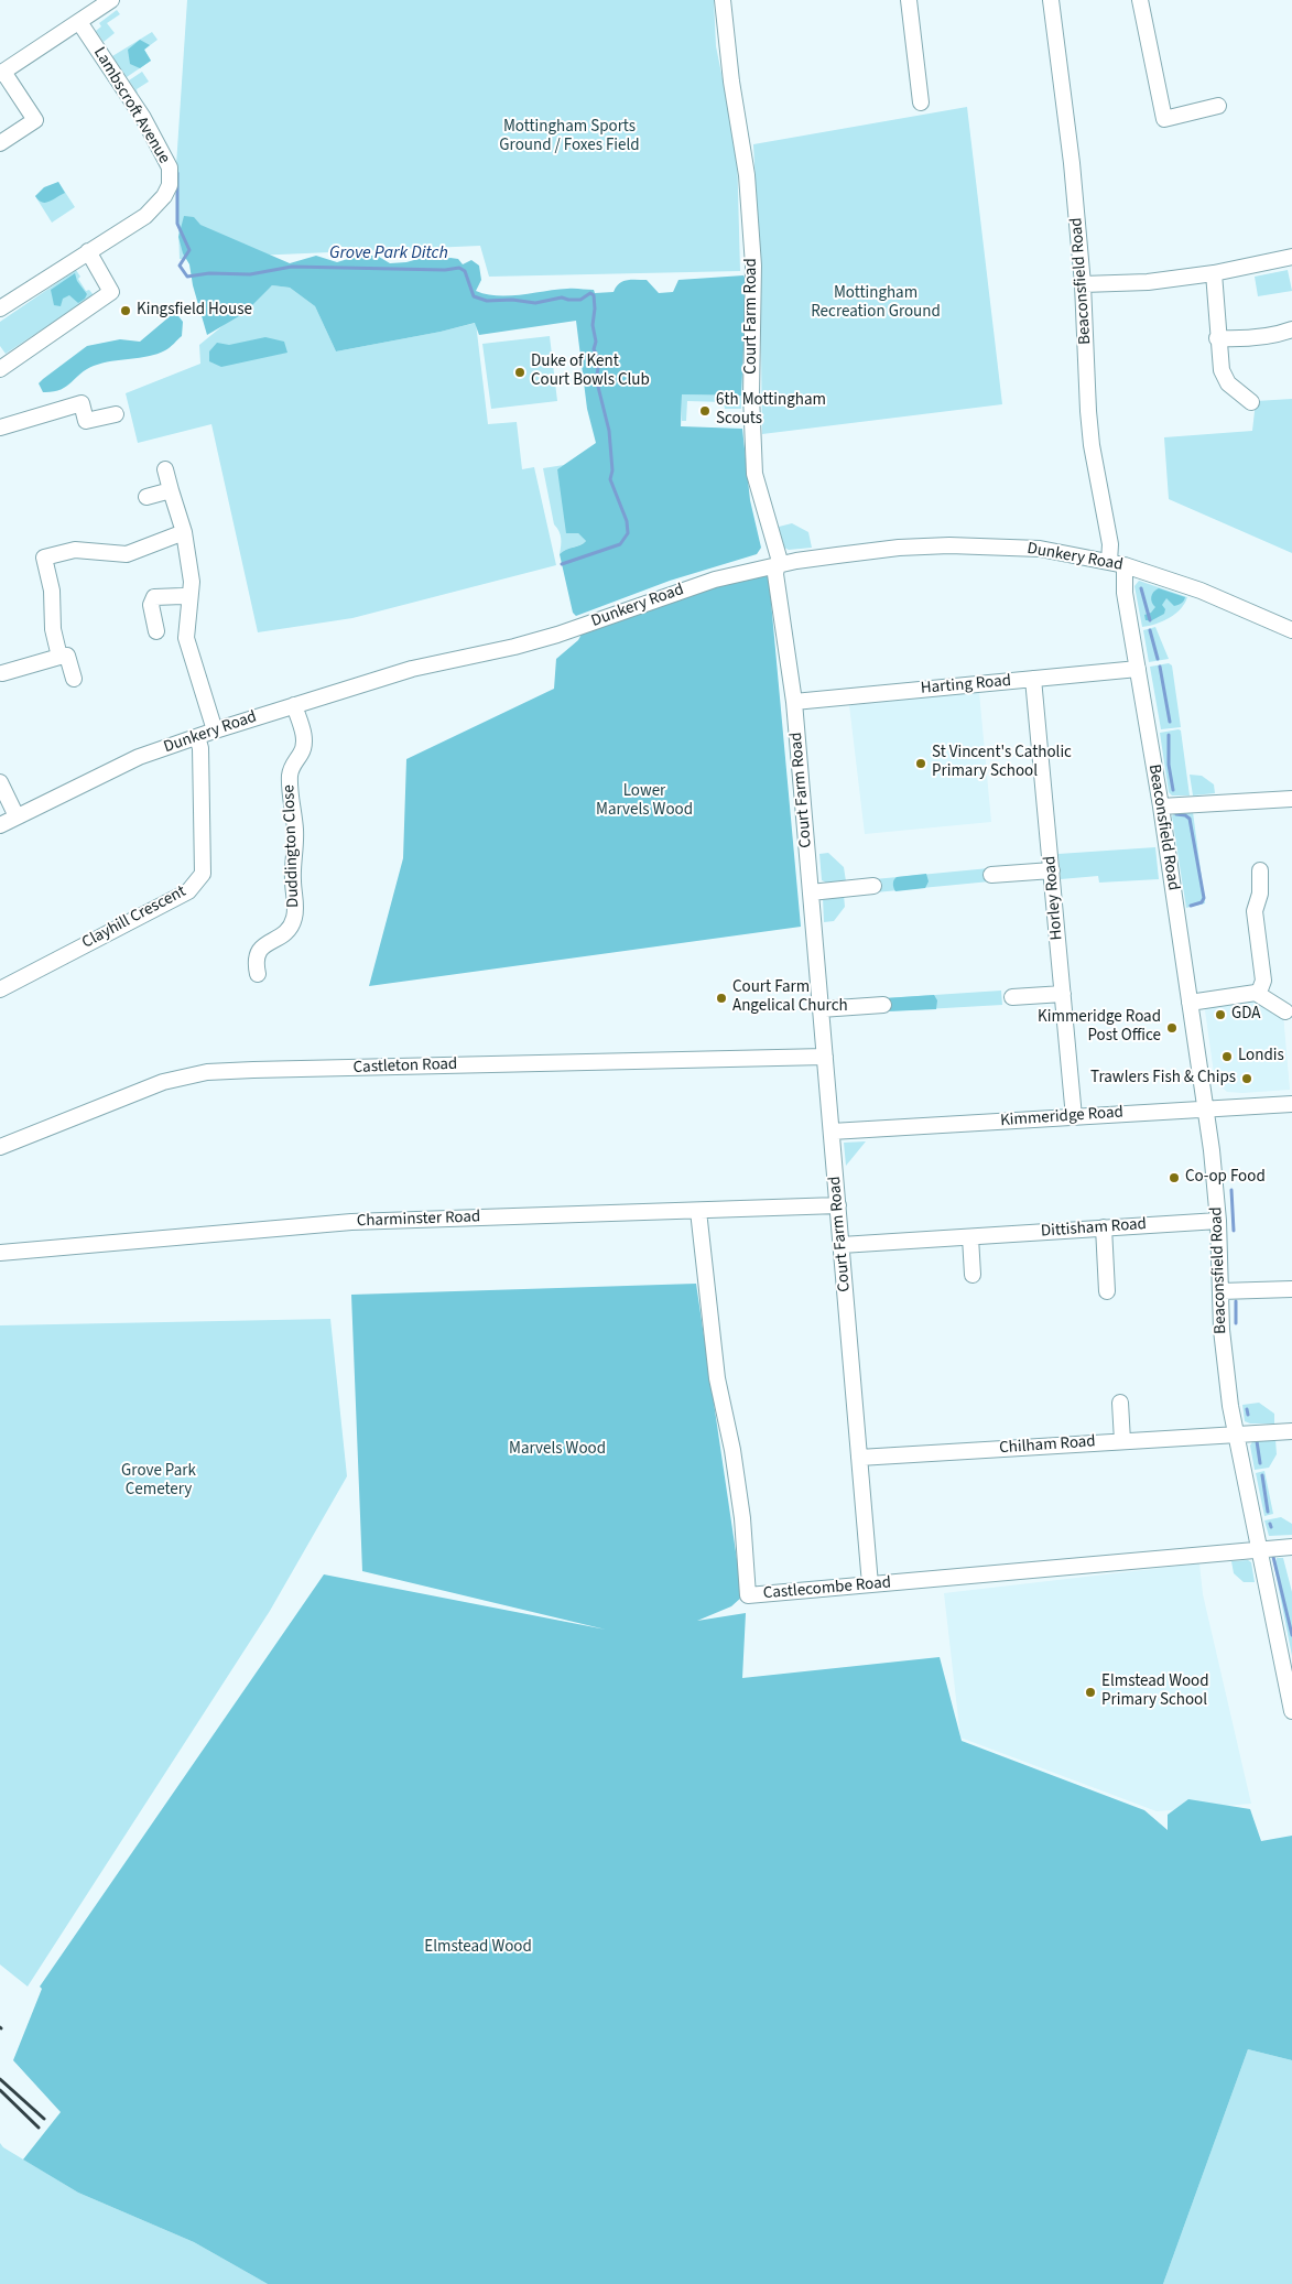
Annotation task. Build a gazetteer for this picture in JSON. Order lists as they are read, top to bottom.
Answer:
{
  "streets": {
    "street": [
      "Lambscroft Avenue",
      "Beaconsfield Road",
      "Court Farm Road",
      "Dunkery Road",
      "Harting Road",
      "Duddington Close",
      "Horley Road",
      "Clayhill Crescent",
      "Castleton Road",
      "Kimmeridge Road",
      "Charminster Road",
      "Dittisham Road",
      "Chilham Road",
      "Castlecombe Road"
    ]
  },
  "crossings": [
    ["Beaconsfield Road", "Dunkery Road"],
    ["Beaconsfield Road", "Harting Road"],
    ["Beaconsfield Road", "Kimmeridge Road"],
    ["Beaconsfield Road", "Dittisham Road"],
    ["Beaconsfield Road", "Chilham Road"],
    ["Beaconsfield Road", "Castlecombe Road"],
    ["Court Farm Road", "Dunkery Road"],
    ["Court Farm Road", "Harting Road"],
    ["Court Farm Road", "Castleton Road"],
    ["Court Farm Road", "Kimmeridge Road"],
    ["Court Farm Road", "Charminster Road"],
    ["Court Farm Road", "Dittisham Road"],
    ["Court Farm Road", "Chilham Road"],
    ["Court Farm Road", "Castlecombe Road"],
    ["Dunkery Road", "Duddington Close"],
    ["Dunkery Road", "Clayhill Crescent"],
    ["Harting Road", "Horley Road"],
    ["Horley Road", "Kimmeridge Road"],
    ["Charminster Road", "Castlecombe Road"]
  ],
  "water": ["Grove Park Ditch"],
  "parks": [
    "Mottingham Sports Ground / Foxes Field",
    "Mottingham Recreation Ground",
    "Lower Marvels Wood",
    "Marvels Wood",
    "Grove Park Cemetery",
    "Elmstead Wood"
  ],
  "places": [
    "Kingsfield House",
    "Duke of Kent Court Bowls Club",
    "6th Mottingham Scouts",
    "St Vincent's Catholic Primary School",
    "Court Farm Angelical Church",
    "GDA",
    "Kimmeridge Road Post Office",
    "Londis",
    "Trawlers Fish & Chips",
    "Co-op Food",
    "Elmstead Wood Primary School"
  ]
}
